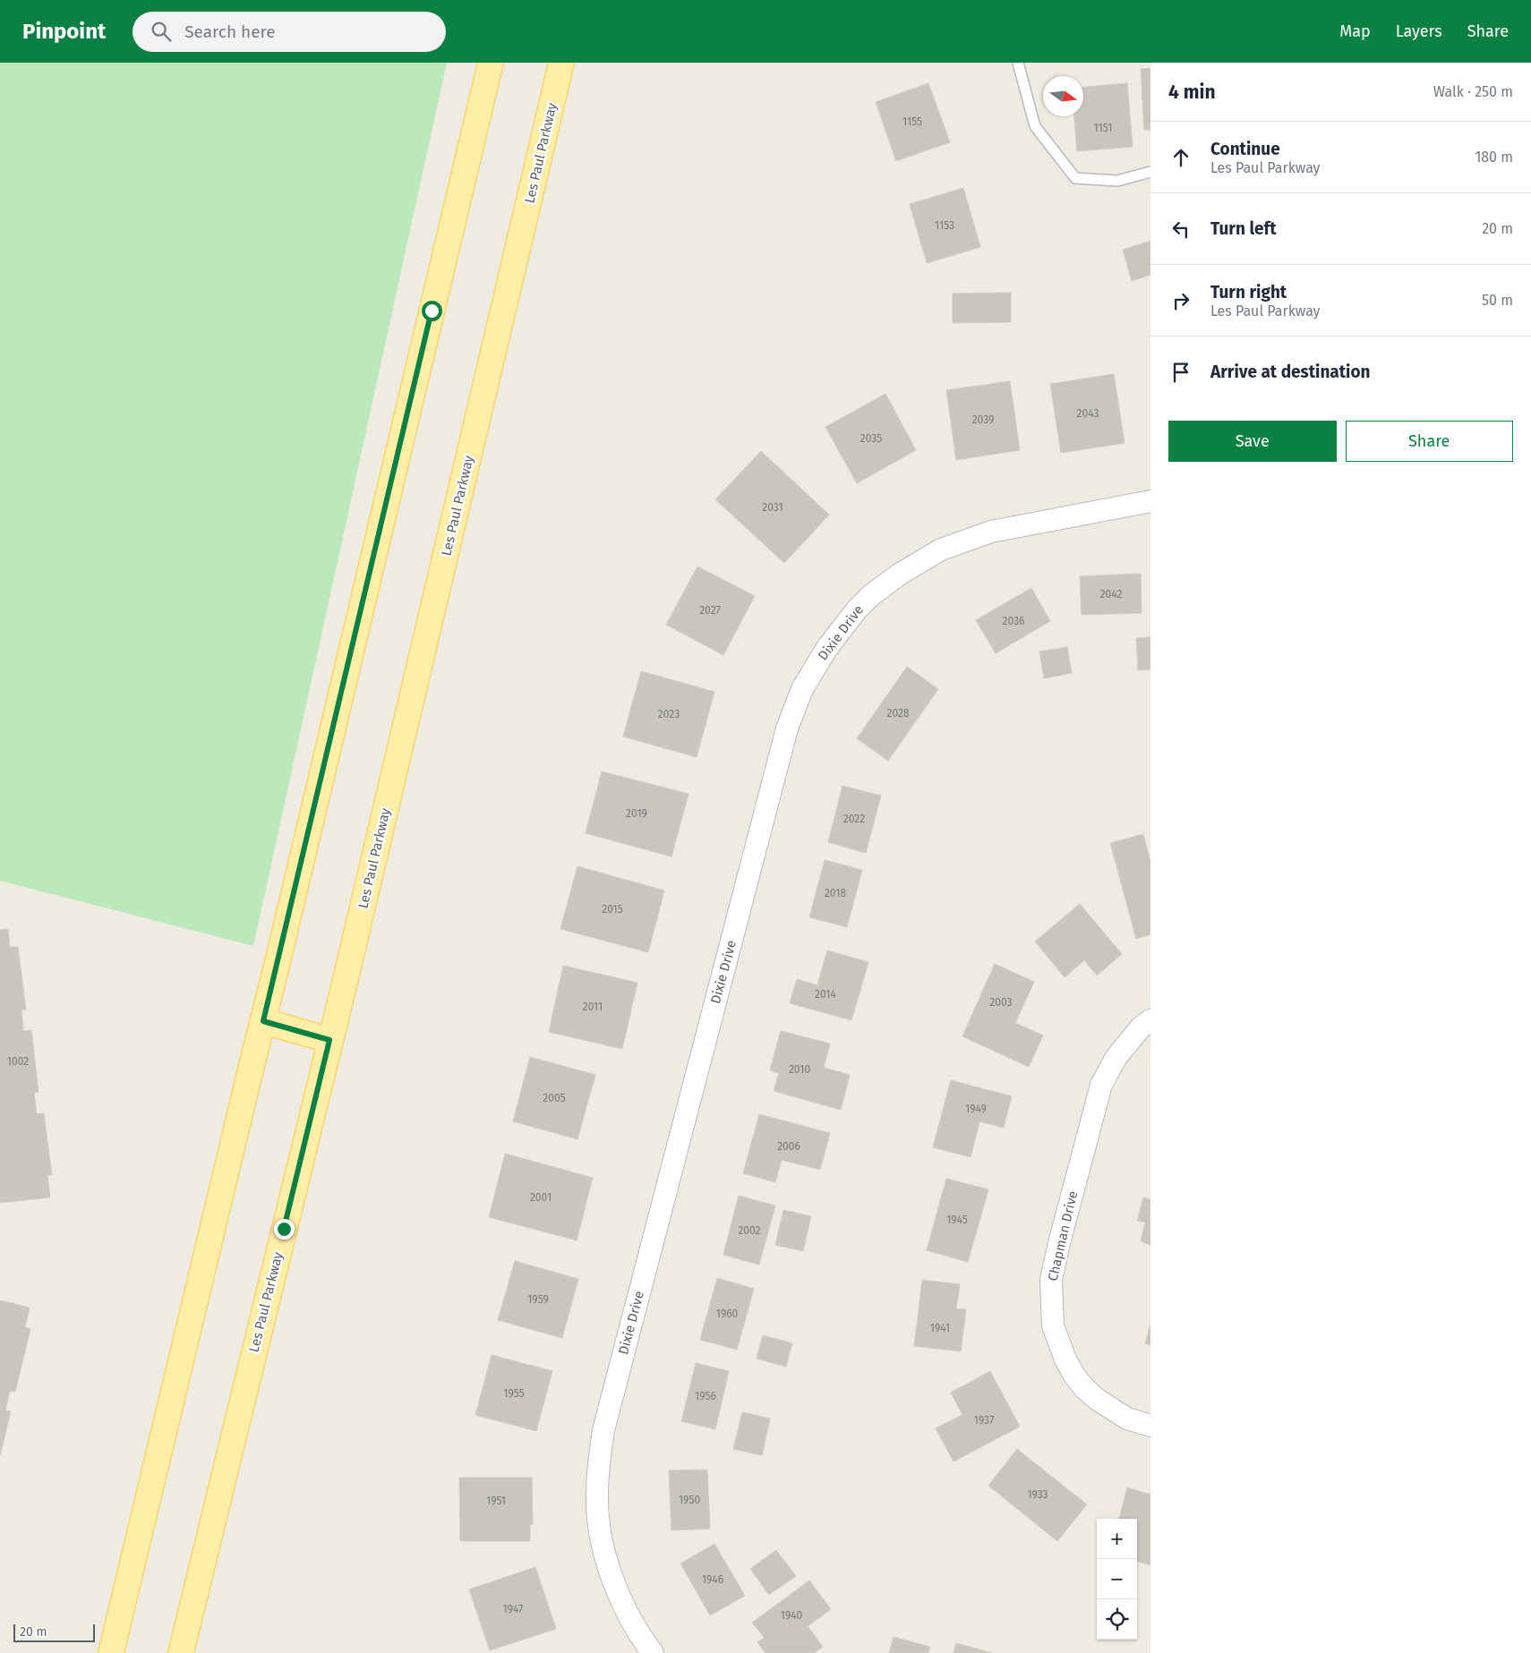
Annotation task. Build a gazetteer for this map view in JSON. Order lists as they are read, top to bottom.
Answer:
{
  "streets": {
    "main road": ["Les Paul Parkway"],
    "street": ["Dixie Drive", "Chapman Drive"]
  },
  "house_numbers": [
    "1155",
    "1151",
    "1153",
    "2043",
    "2039",
    "2035",
    "2031",
    "2042",
    "2027",
    "2036",
    "2028",
    "2023",
    "2019",
    "2022",
    "2018",
    "2015",
    "2014",
    "2003",
    "2011",
    "1002",
    "2010",
    "2005",
    "1949",
    "2006",
    "2001",
    "1945",
    "2002",
    "1959",
    "1960",
    "1941",
    "1955",
    "1956",
    "1937",
    "1933",
    "1950",
    "1951",
    "1946",
    "1947",
    "1940"
  ],
  "scale_bar": "20 m",
  "north": "right",
  "page": {
    "header": "Pinpoint",
    "search": "Search here",
    "nav": ["Map", "Layers", "Share"],
    "heading": ["4 min", "Walk · 250 m"],
    "list": [
      ["Continue", "Les Paul Parkway", "180 m"],
      ["Turn left", "20 m"],
      ["Turn right", "Les Paul Parkway", "50 m"],
      "Arrive at destination"
    ],
    "buttons": ["Save", "Share"],
    "map_buttons": ["+", "−"],
    "scale": "20 m"
  }
}
